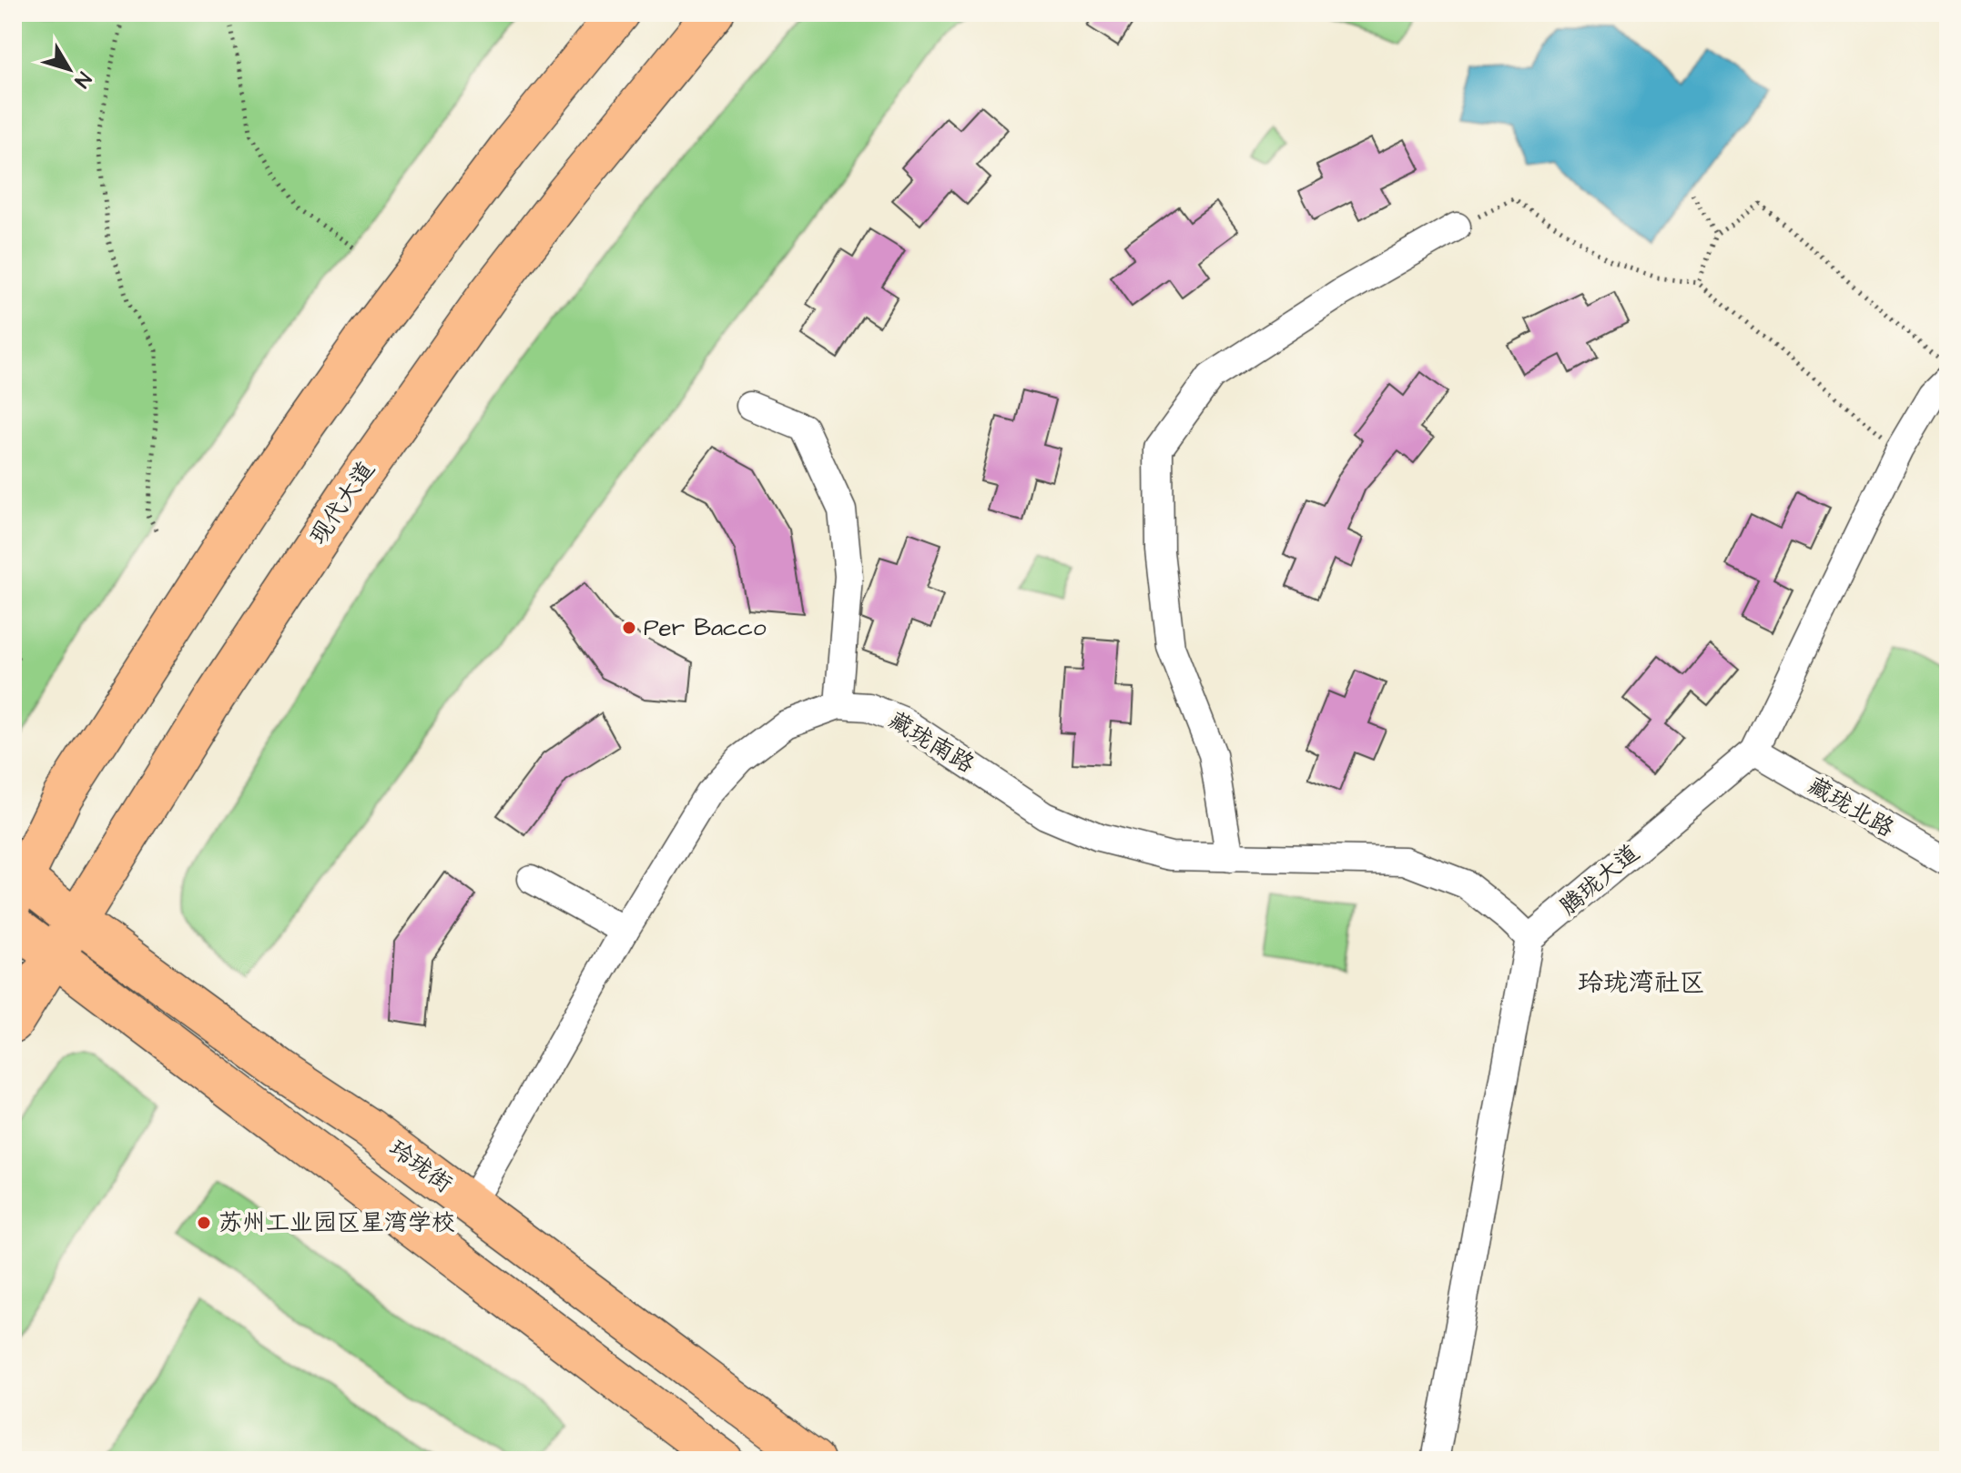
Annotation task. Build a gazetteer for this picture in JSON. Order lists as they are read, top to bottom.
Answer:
{
  "streets": {
    "main road": ["现代大道", "玲珑街"],
    "street": ["藏珑南路", "藏珑北路", "腾珑大道"]
  },
  "crossings": [
    ["现代大道", "玲珑街"],
    ["藏珑南路", "腾珑大道"],
    ["藏珑南路", "玲珑街"],
    ["藏珑北路", "腾珑大道"]
  ],
  "districts": ["玲珑湾社区"],
  "places": ["Per Bacco", "苏州工业园区星湾学校"],
  "north": "bottom right"
}
